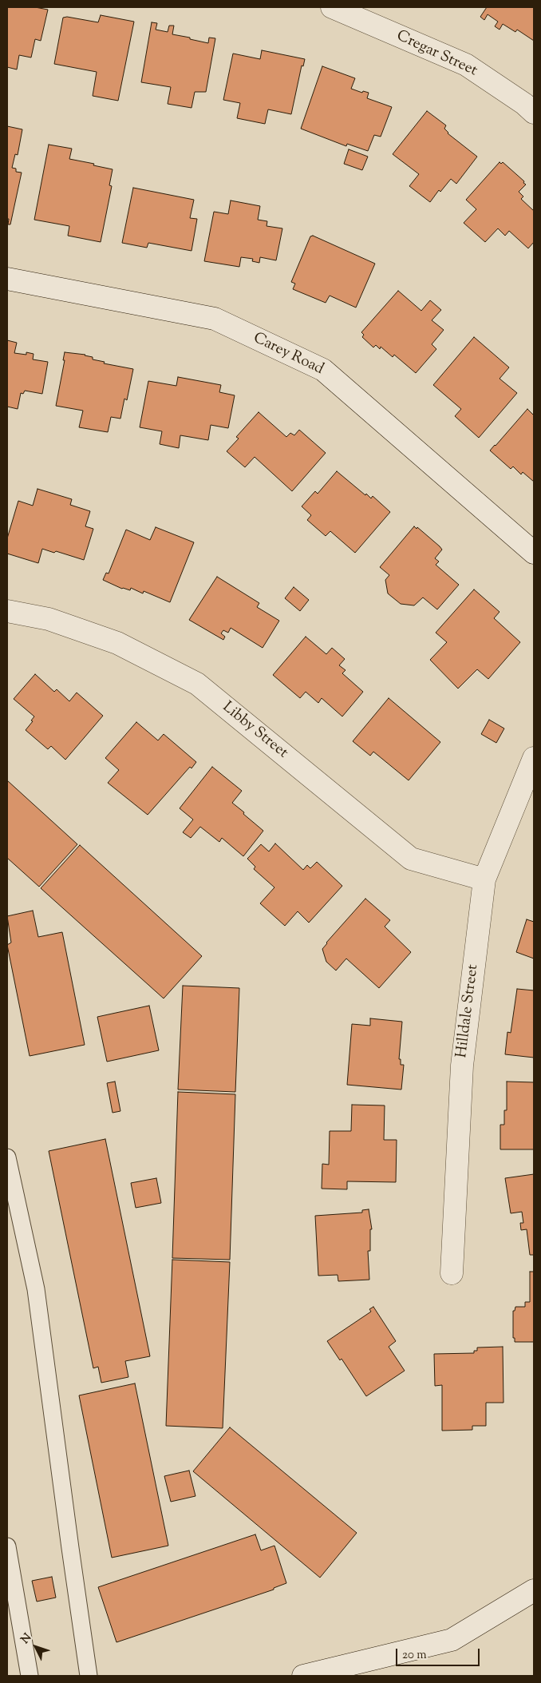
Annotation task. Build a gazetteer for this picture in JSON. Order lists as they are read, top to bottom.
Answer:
{
  "streets": {
    "street": [
      "Cregar Street",
      "Carey Road",
      "Libby Street",
      "Hilldale Street"
    ]
  },
  "crossings": [
    ["Libby Street", "Hilldale Street"]
  ],
  "scale_bar": "20 m",
  "north": "top left"
}
